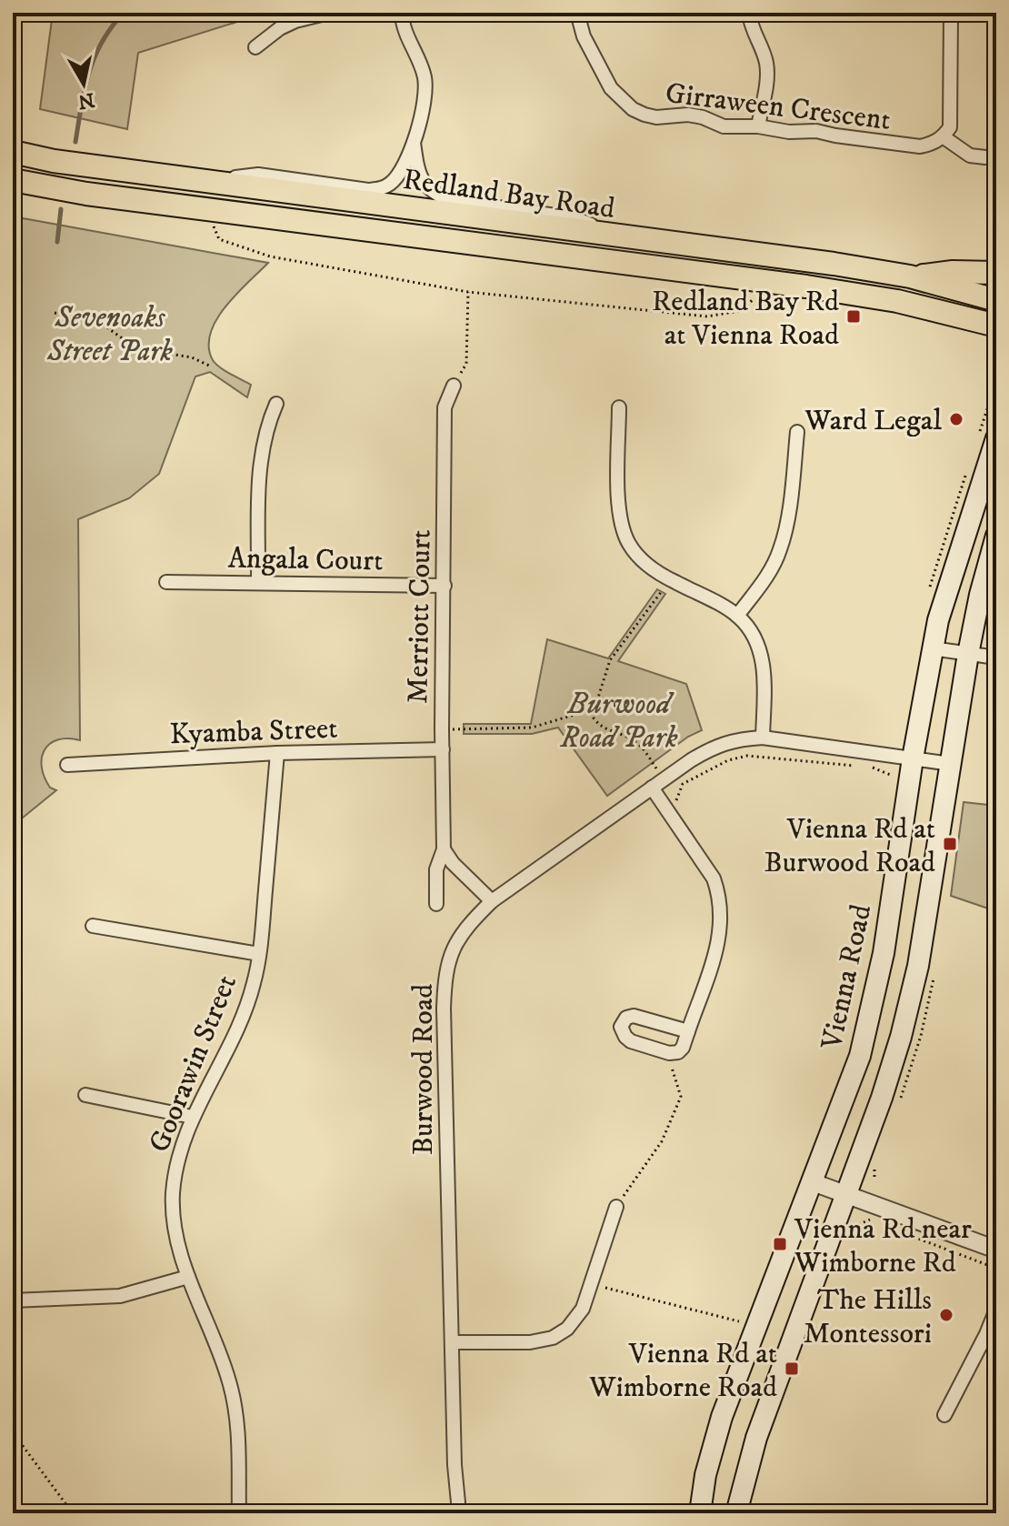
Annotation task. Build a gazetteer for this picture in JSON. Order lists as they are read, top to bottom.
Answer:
{
  "streets": {
    "main road": ["Redland Bay Road", "Vienna Road"],
    "street": [
      "Girraween Crescent",
      "Angala Court",
      "Merriott Court",
      "Kyamba Street",
      "Goorawin Street",
      "Burwood Road"
    ]
  },
  "crossings": [
    ["Angala Court", "Merriott Court"],
    ["Merriott Court", "Kyamba Street"],
    ["Kyamba Street", "Goorawin Street"],
    ["Vienna Road", "Burwood Road"]
  ],
  "parks": ["Sevenoaks Street Park", "Burwood Road Park"],
  "places": {
    "transit": [
      "Redland Bay Rd at Vienna Road",
      "Vienna Rd at Burwood Road",
      "Vienna Rd near Wimborne Rd",
      "Vienna Rd at Wimborne Road"
    ],
    "other": ["Ward Legal", "The Hills Montessori"]
  },
  "north": "bottom"
}
